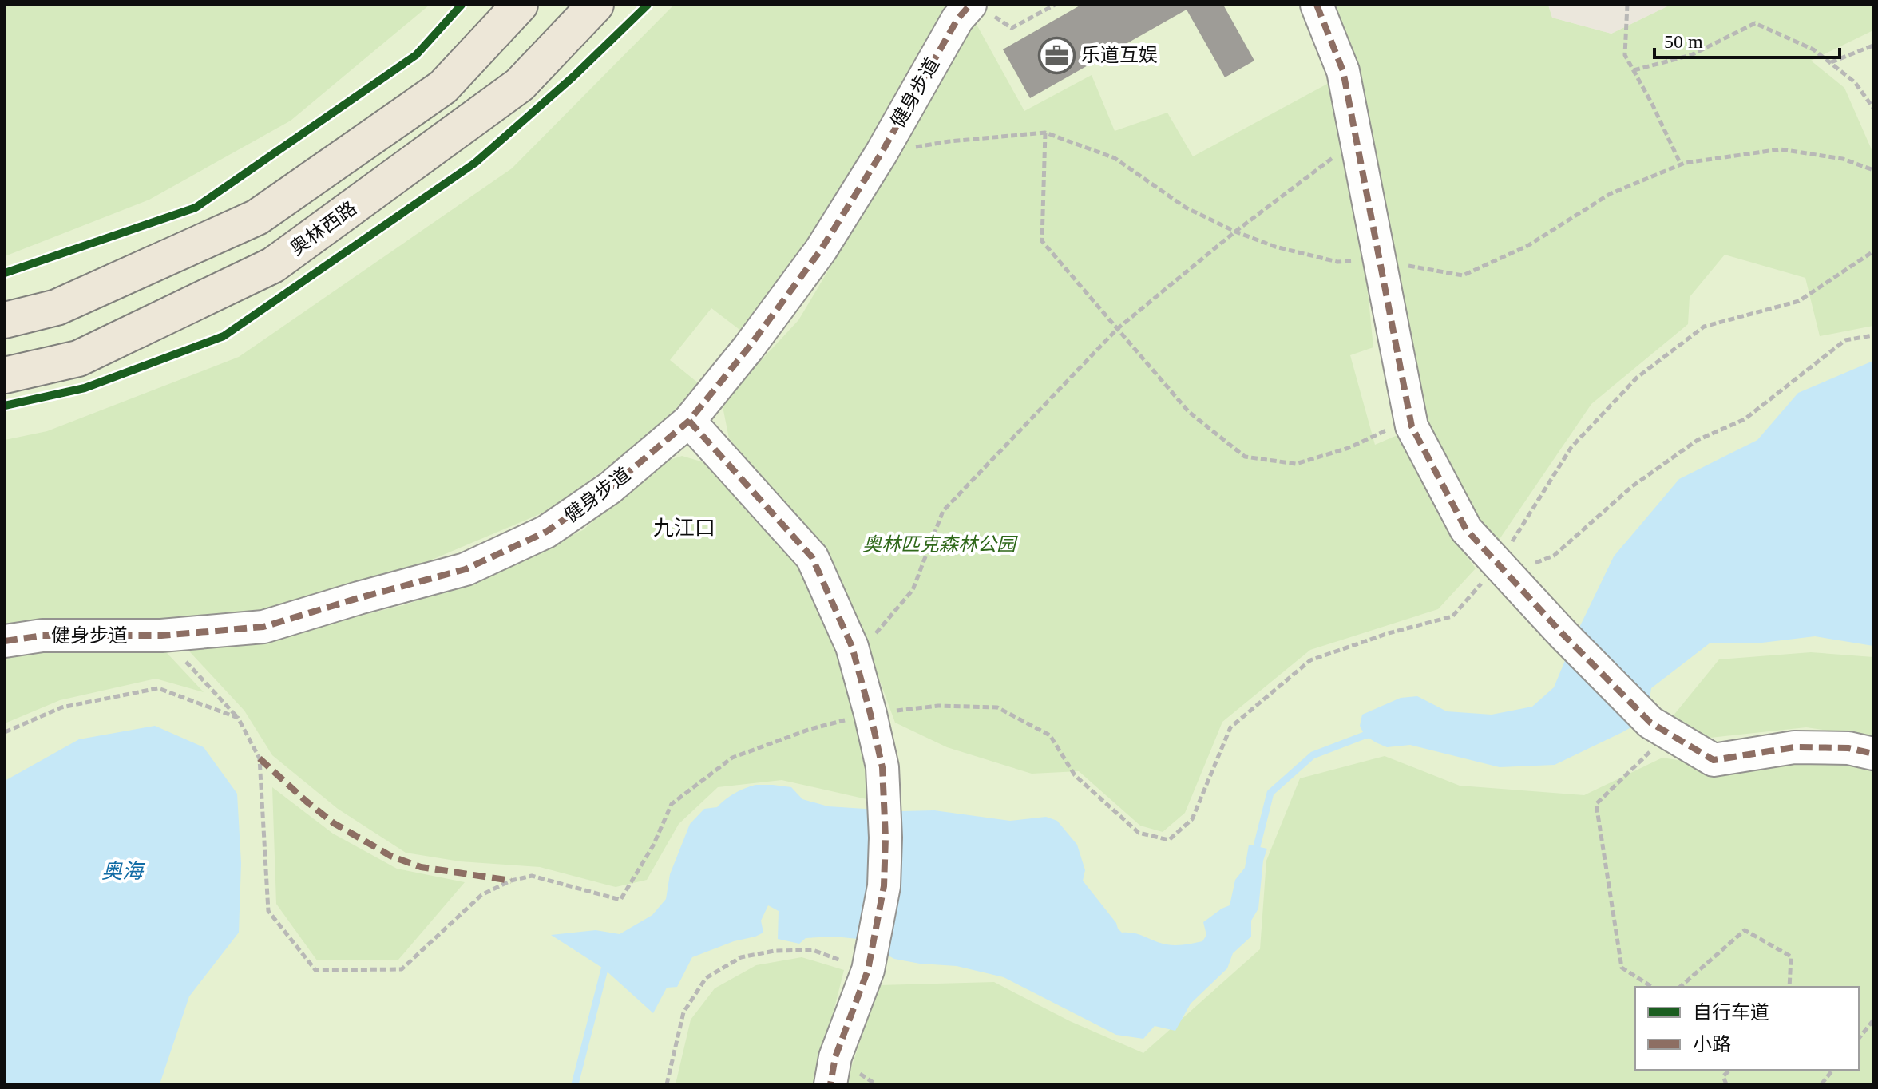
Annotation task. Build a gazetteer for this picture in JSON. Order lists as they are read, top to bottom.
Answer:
{
  "streets": {
    "main road": ["奥林西路"],
    "street": ["健身步道"]
  },
  "districts": ["九江口"],
  "water": ["奥海"],
  "parks": ["奥林匹克森林公园"],
  "places": {
    "office": ["乐道互娱"]
  },
  "legend": ["自行车道", "小路"],
  "scale_bar": "50 m"
}
